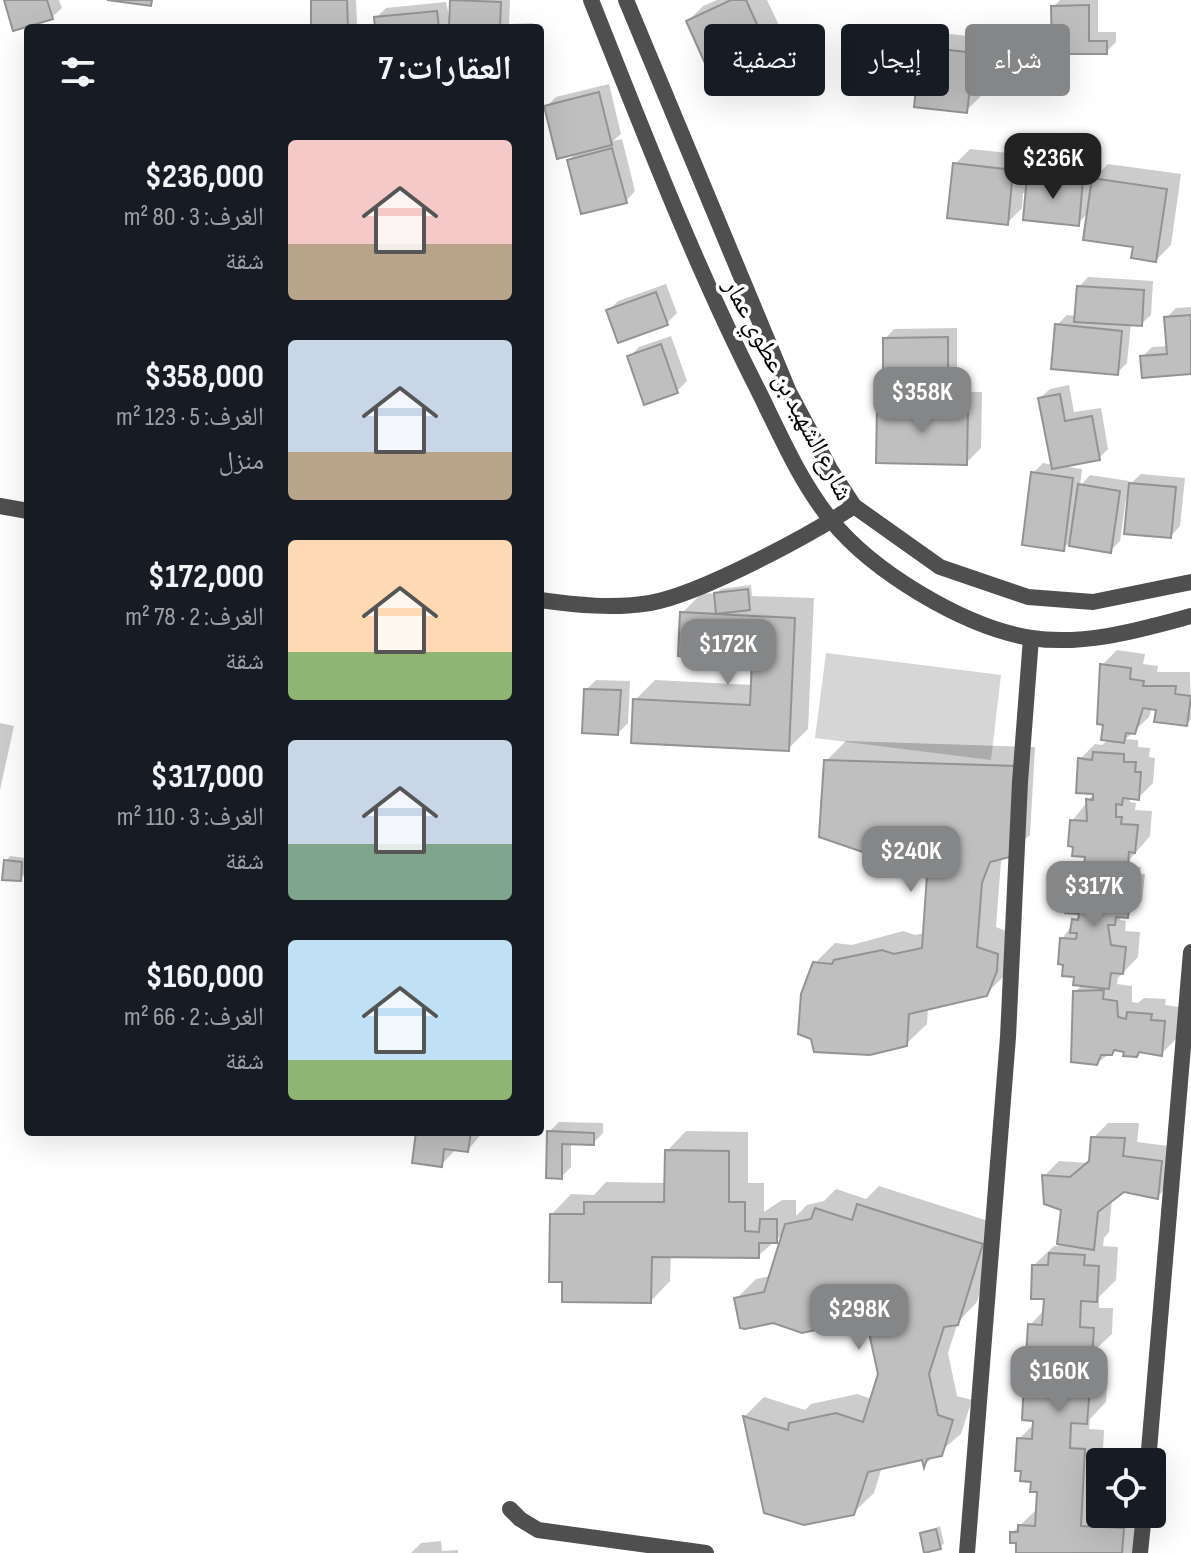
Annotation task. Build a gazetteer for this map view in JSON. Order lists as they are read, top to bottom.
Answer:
{
  "streets": {
    "street": ["شارع الشهيد بن عطوي عمار"]
  },
  "page": {
    "chip": ["شراء", "إيجار", "تصفية"],
    "heading": "العقارات: 7",
    "list": [
      {
        "name": "$236,000",
        "note": "الغرف: 3 · 80 m² · شقة"
      },
      {
        "name": "$358,000",
        "note": "الغرف: 5 · 123 m² · منزل"
      },
      {
        "name": "$172,000",
        "note": "الغرف: 2 · 78 m² · شقة"
      },
      {
        "name": "$317,000",
        "note": "الغرف: 3 · 110 m² · شقة"
      },
      {
        "name": "$160,000",
        "note": "الغرف: 2 · 66 m² · شقة"
      }
    ],
    "price": [
      "$236K",
      "$358K",
      "$172K",
      "$240K",
      "$317K",
      "$298K",
      "$160K"
    ]
  }
}
